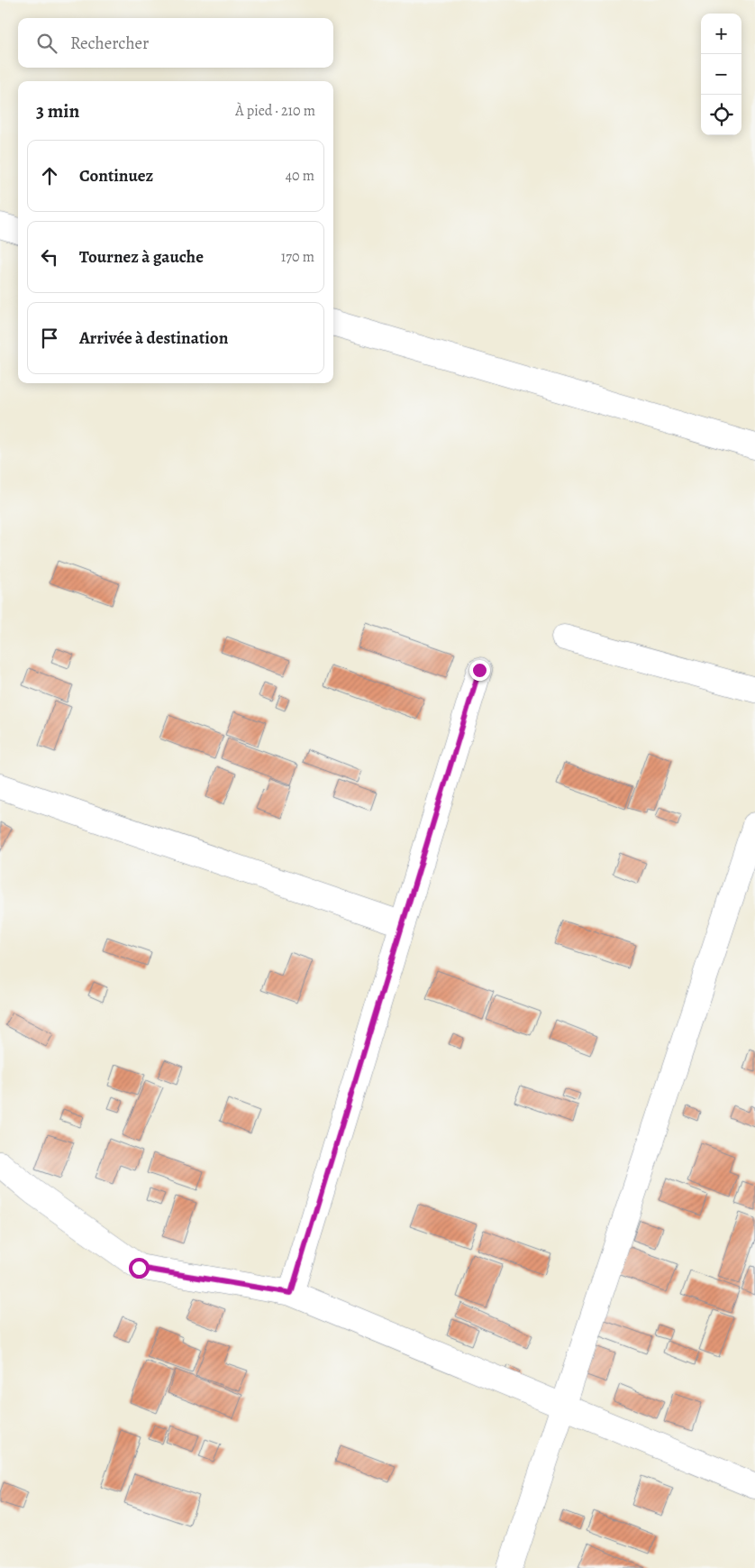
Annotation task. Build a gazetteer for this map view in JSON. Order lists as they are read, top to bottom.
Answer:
{
  "page": {
    "map_buttons": ["+", "−"],
    "search": "Rechercher",
    "heading": ["3 min", "À pied · 210 m"],
    "list": [
      ["Continuez", "40 m"],
      ["Tournez à gauche", "170 m"],
      "Arrivée à destination"
    ]
  }
}
